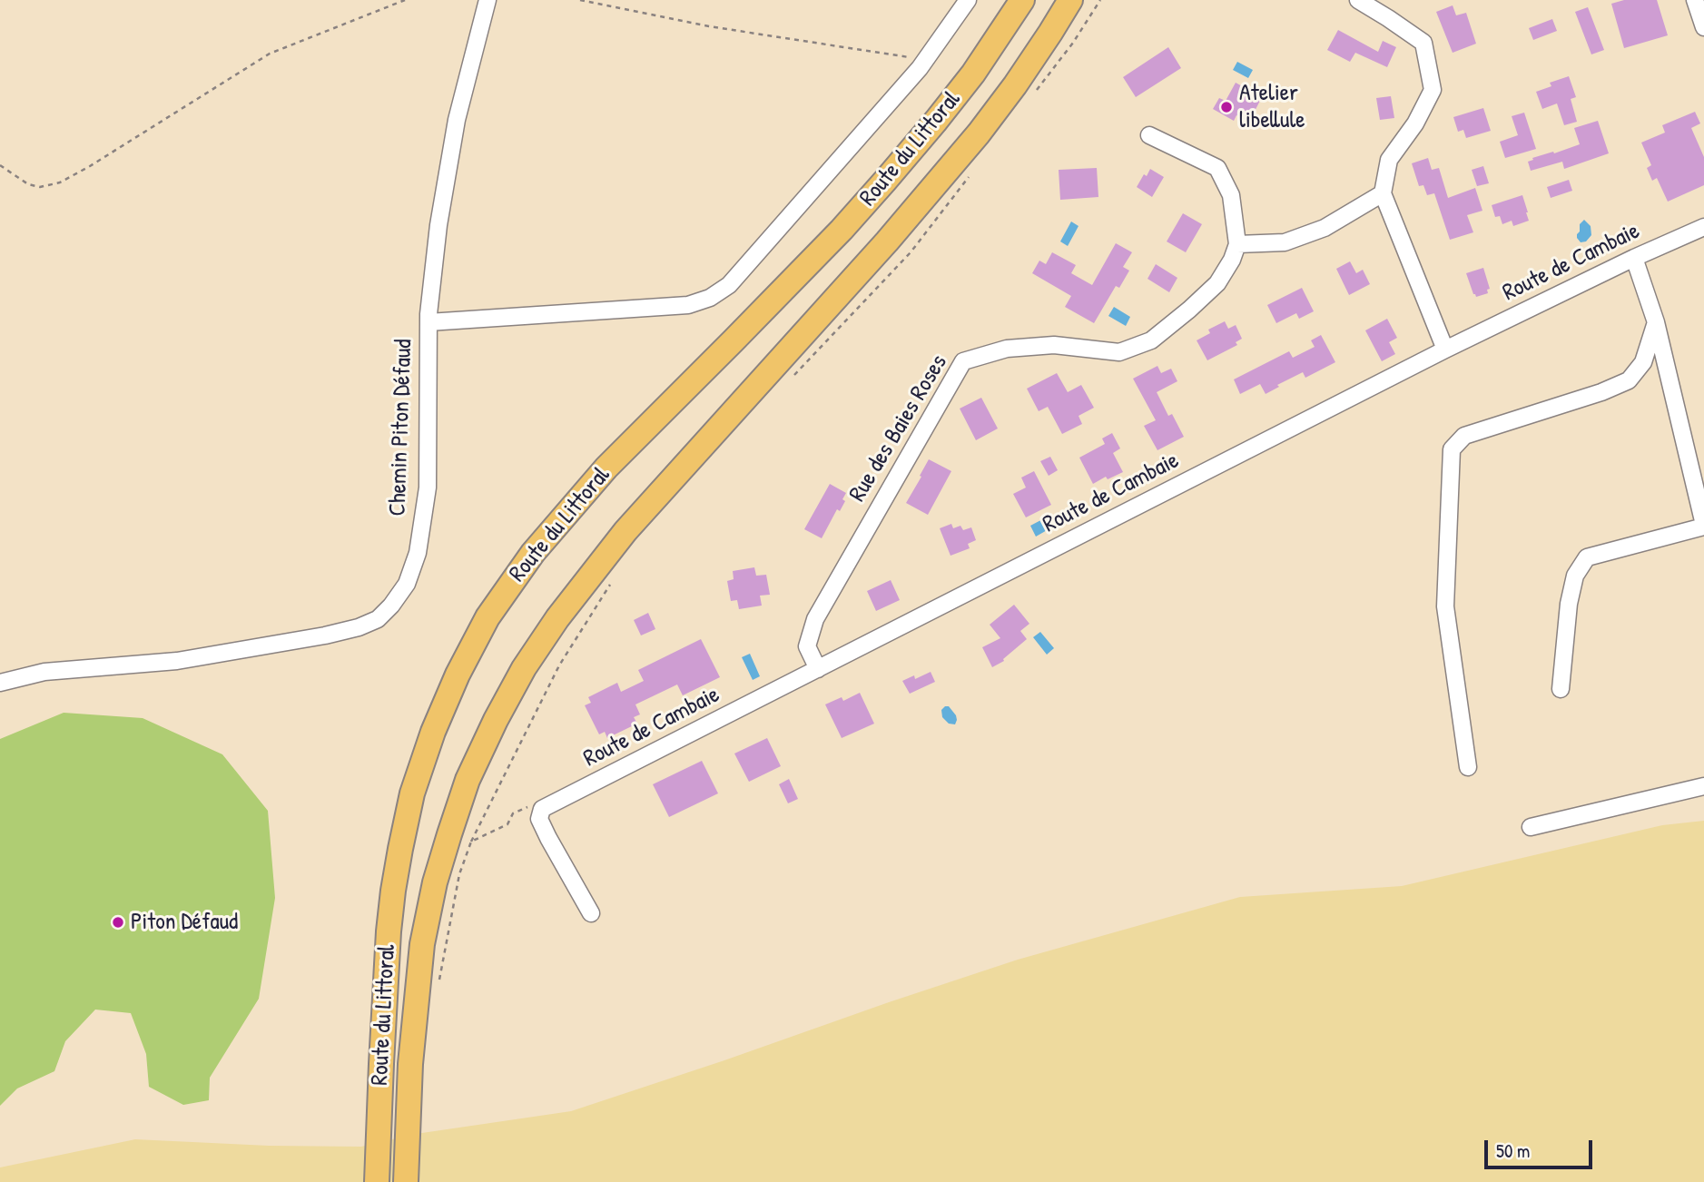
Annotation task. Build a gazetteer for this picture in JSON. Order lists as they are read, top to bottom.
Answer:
{
  "streets": {
    "highway": ["Route du Littoral"],
    "street": ["Route de Cambaie", "Chemin Piton Défaud", "Rue des Baies Roses"]
  },
  "crossings": [
    ["Route de Cambaie", "Rue des Baies Roses"]
  ],
  "places": ["Atelier libellule", "Piton Défaud"],
  "scale_bar": "50 m"
}
